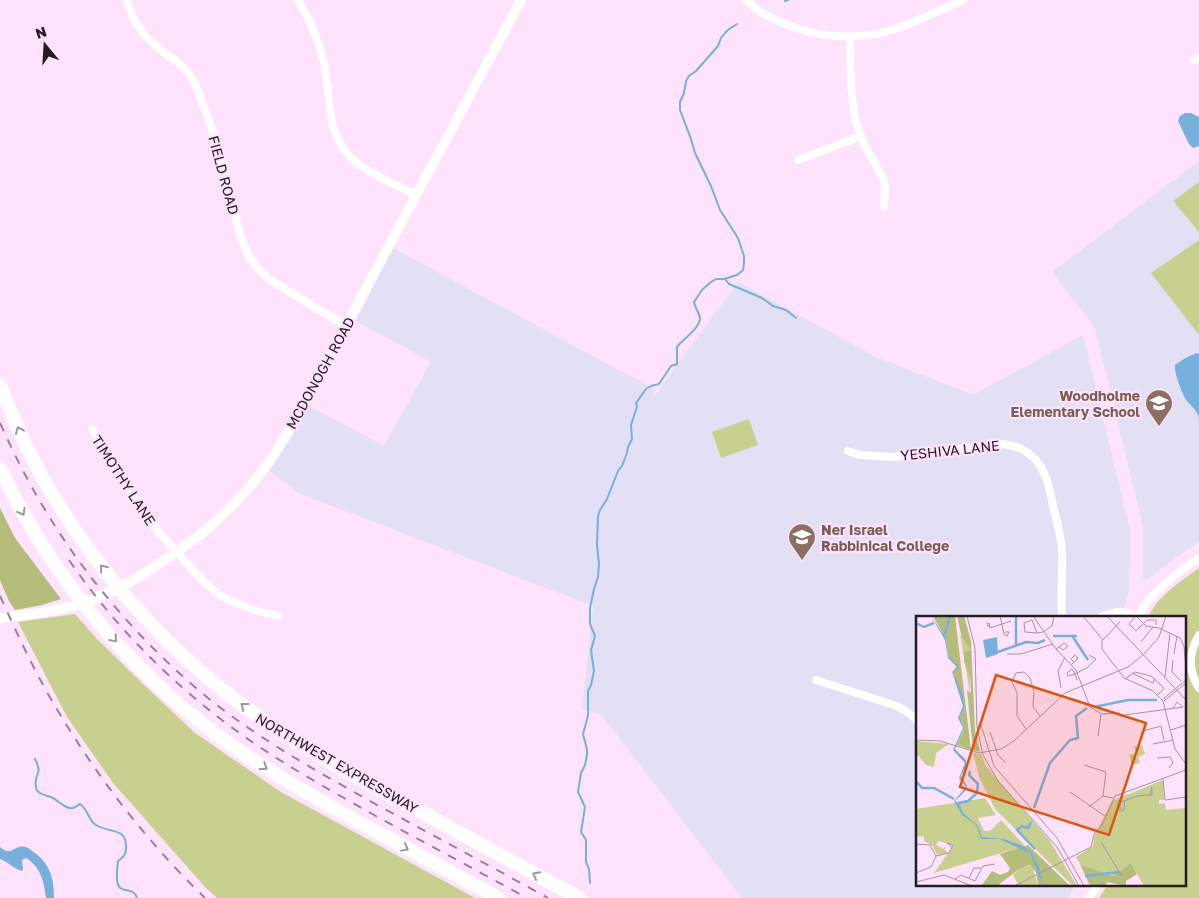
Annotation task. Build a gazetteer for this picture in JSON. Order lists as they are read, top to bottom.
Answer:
{
  "streets": {
    "highway": ["NORTHWEST EXPRESSWAY"],
    "main road": ["MCDONOGH ROAD"],
    "street": ["FIELD ROAD", "YESHIVA LANE", "TIMOTHY LANE"]
  },
  "crossings": [
    ["FIELD ROAD", "MCDONOGH ROAD"],
    ["MCDONOGH ROAD", "TIMOTHY LANE"]
  ],
  "places": {
    "school or university": ["Woodholme Elementary School", "Ner Israel Rabbinical College"]
  },
  "north": "top"
}
